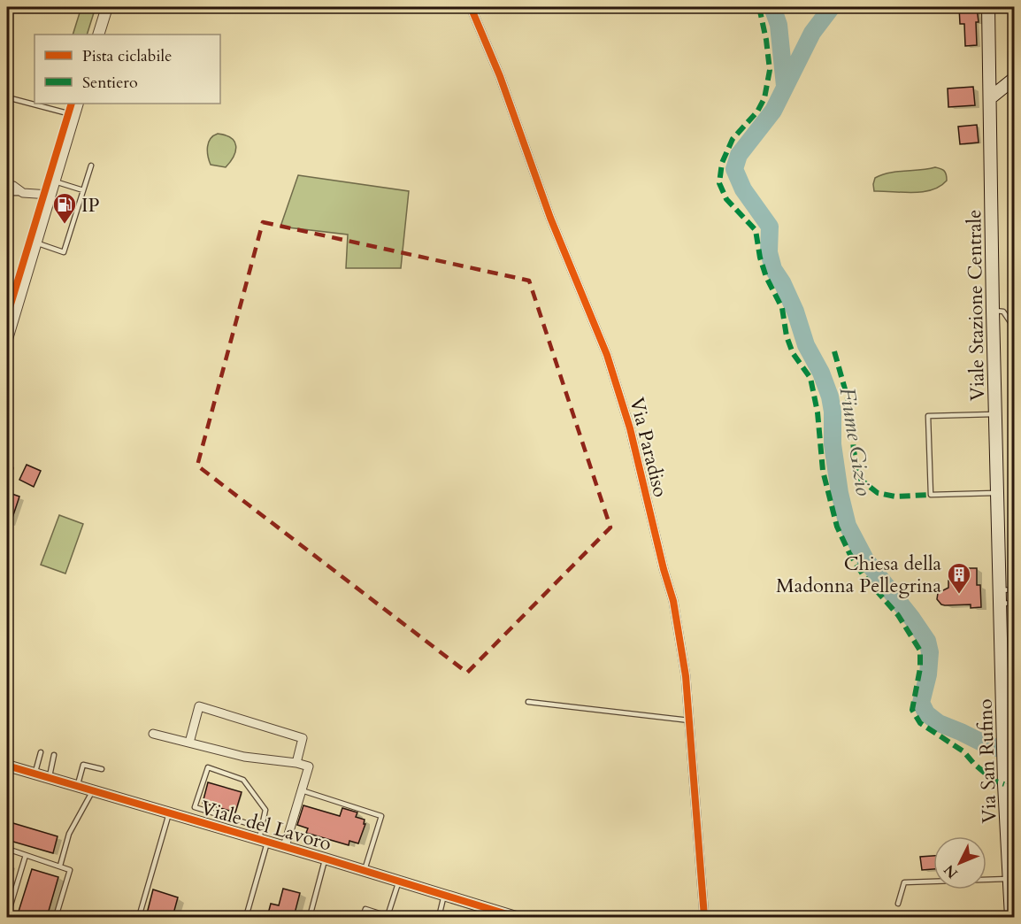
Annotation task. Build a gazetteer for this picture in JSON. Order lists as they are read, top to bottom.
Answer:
{
  "streets": {
    "main road": ["Viale Stazione Centrale", "Via San Rufino"],
    "street": ["Via Paradiso", "Viale del Lavoro"]
  },
  "crossings": [
    ["Viale Stazione Centrale", "Via San Rufino"]
  ],
  "water": ["Fiume Gizio"],
  "places": {
    "fuel station": ["IP"],
    "building": ["Chiesa della Madonna Pellegrina"]
  },
  "legend": ["Pista ciclabile", "Sentiero"],
  "north": "bottom left"
}
